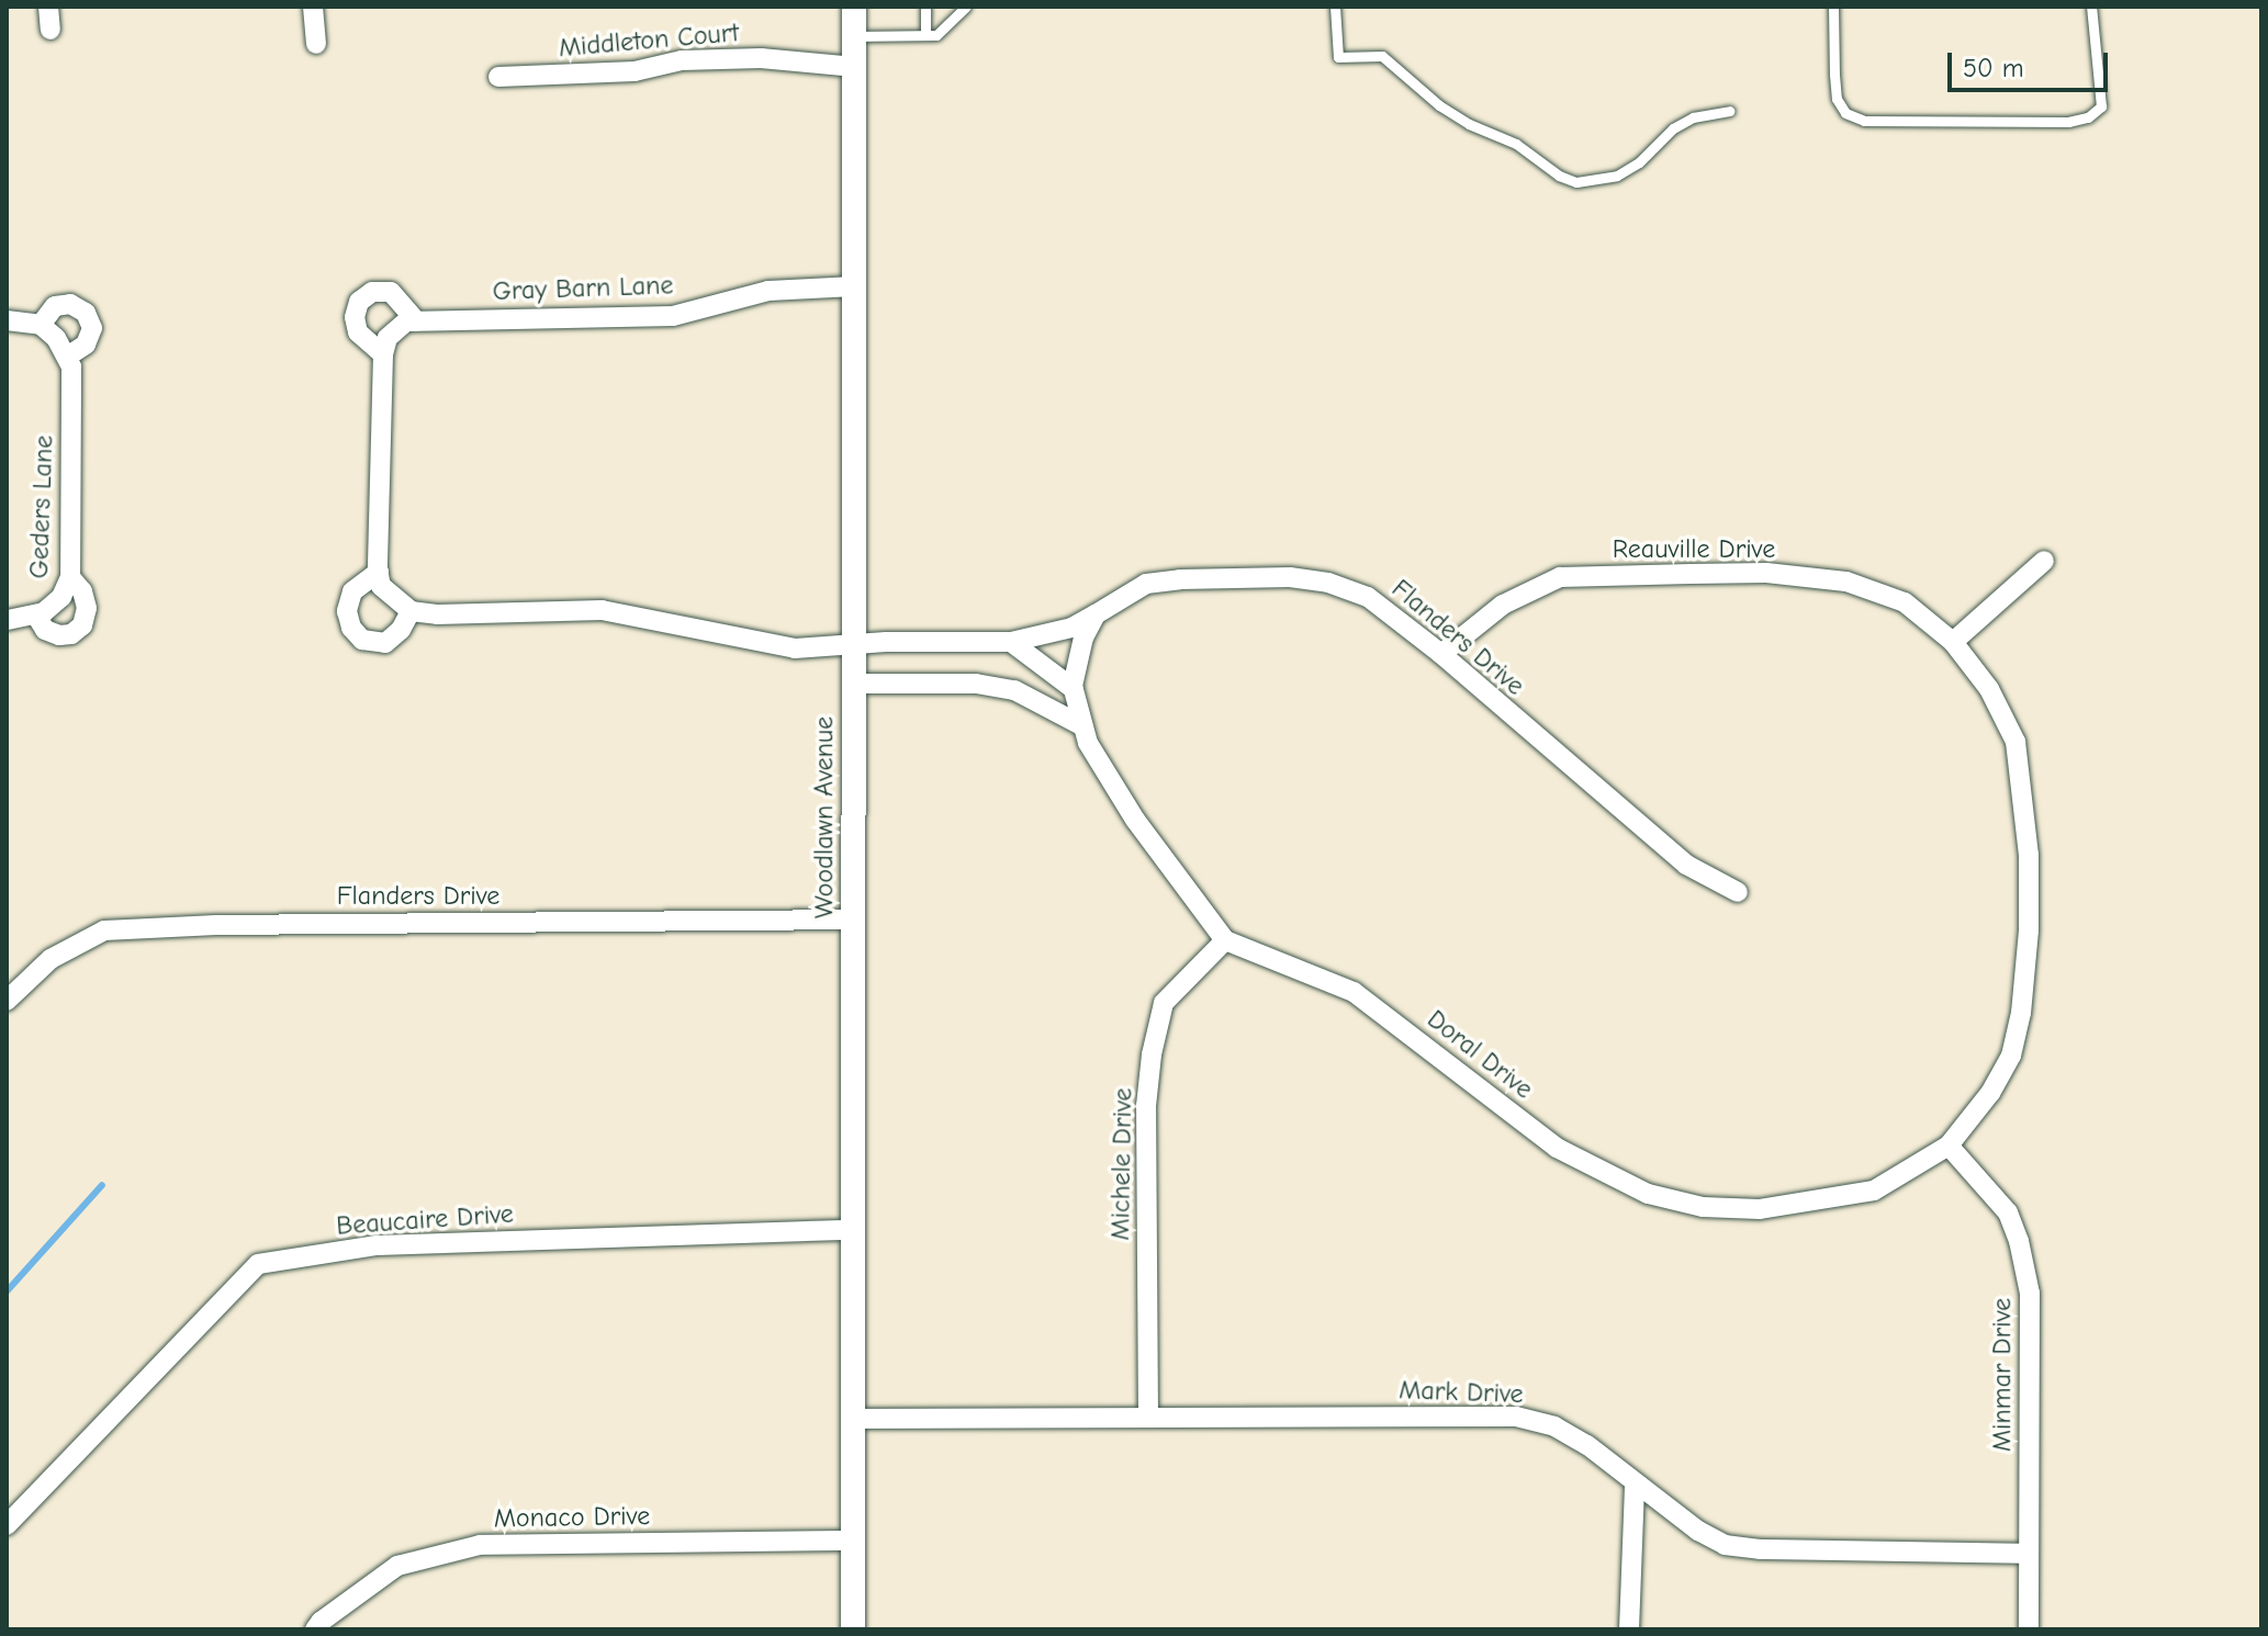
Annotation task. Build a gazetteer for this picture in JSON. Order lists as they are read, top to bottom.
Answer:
{
  "streets": {
    "street": [
      "Middleton Court",
      "Gray Barn Lane",
      "Geders Lane",
      "Reauville Drive",
      "Flanders Drive",
      "Woodlawn Avenue",
      "Doral Drive",
      "Michele Drive",
      "Beaucaire Drive",
      "Minmar Drive",
      "Mark Drive",
      "Monaco Drive"
    ]
  },
  "crossings": [
    ["Middleton Court", "Woodlawn Avenue"],
    ["Gray Barn Lane", "Woodlawn Avenue"],
    ["Reauville Drive", "Flanders Drive"],
    ["Reauville Drive", "Doral Drive"],
    ["Reauville Drive", "Minmar Drive"],
    ["Flanders Drive", "Woodlawn Avenue"],
    ["Woodlawn Avenue", "Beaucaire Drive"],
    ["Woodlawn Avenue", "Mark Drive"],
    ["Woodlawn Avenue", "Monaco Drive"],
    ["Doral Drive", "Michele Drive"],
    ["Doral Drive", "Minmar Drive"],
    ["Michele Drive", "Mark Drive"],
    ["Minmar Drive", "Mark Drive"]
  ],
  "scale_bar": "50 m"
}
